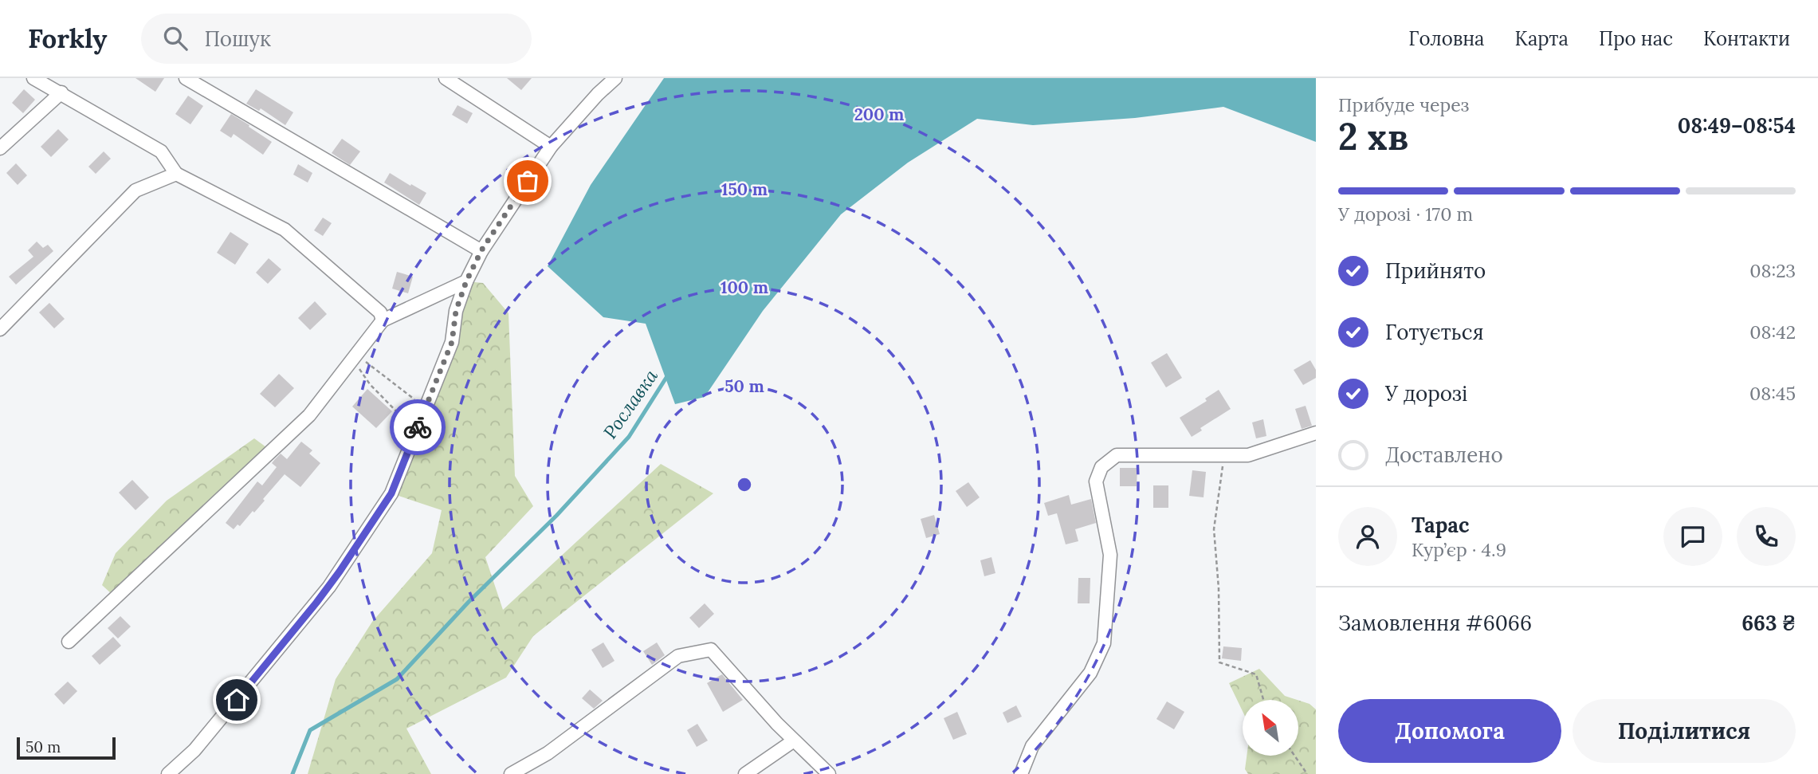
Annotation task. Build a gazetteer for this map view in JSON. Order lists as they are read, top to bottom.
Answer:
{
  "water": ["Рославка"],
  "scale_bar": "50 m",
  "north": "top left",
  "page": {
    "header": "Forkly",
    "search": "Пошук",
    "nav": [
      "Головна",
      "Карта",
      "Про нас",
      "Контакти"
    ],
    "heading": ["2 хв", "Прибуде через", "08:49–08:54"],
    "panel": [
      "Тарас",
      "Кур’єр · 4.9",
      "Замовлення #6066",
      "663 ₴"
    ],
    "bar": "У дорозі · 170 m",
    "list": [
      ["Прийнято", "08:23"],
      ["Готується", "08:42"],
      ["У дорозі", "08:45"],
      "Доставлено"
    ],
    "buttons": ["Допомога", "Поділитися"],
    "scale": "50 m"
  },
  "rings": [
    "200 m",
    "150 m",
    "100 m",
    "50 m"
  ]
}
